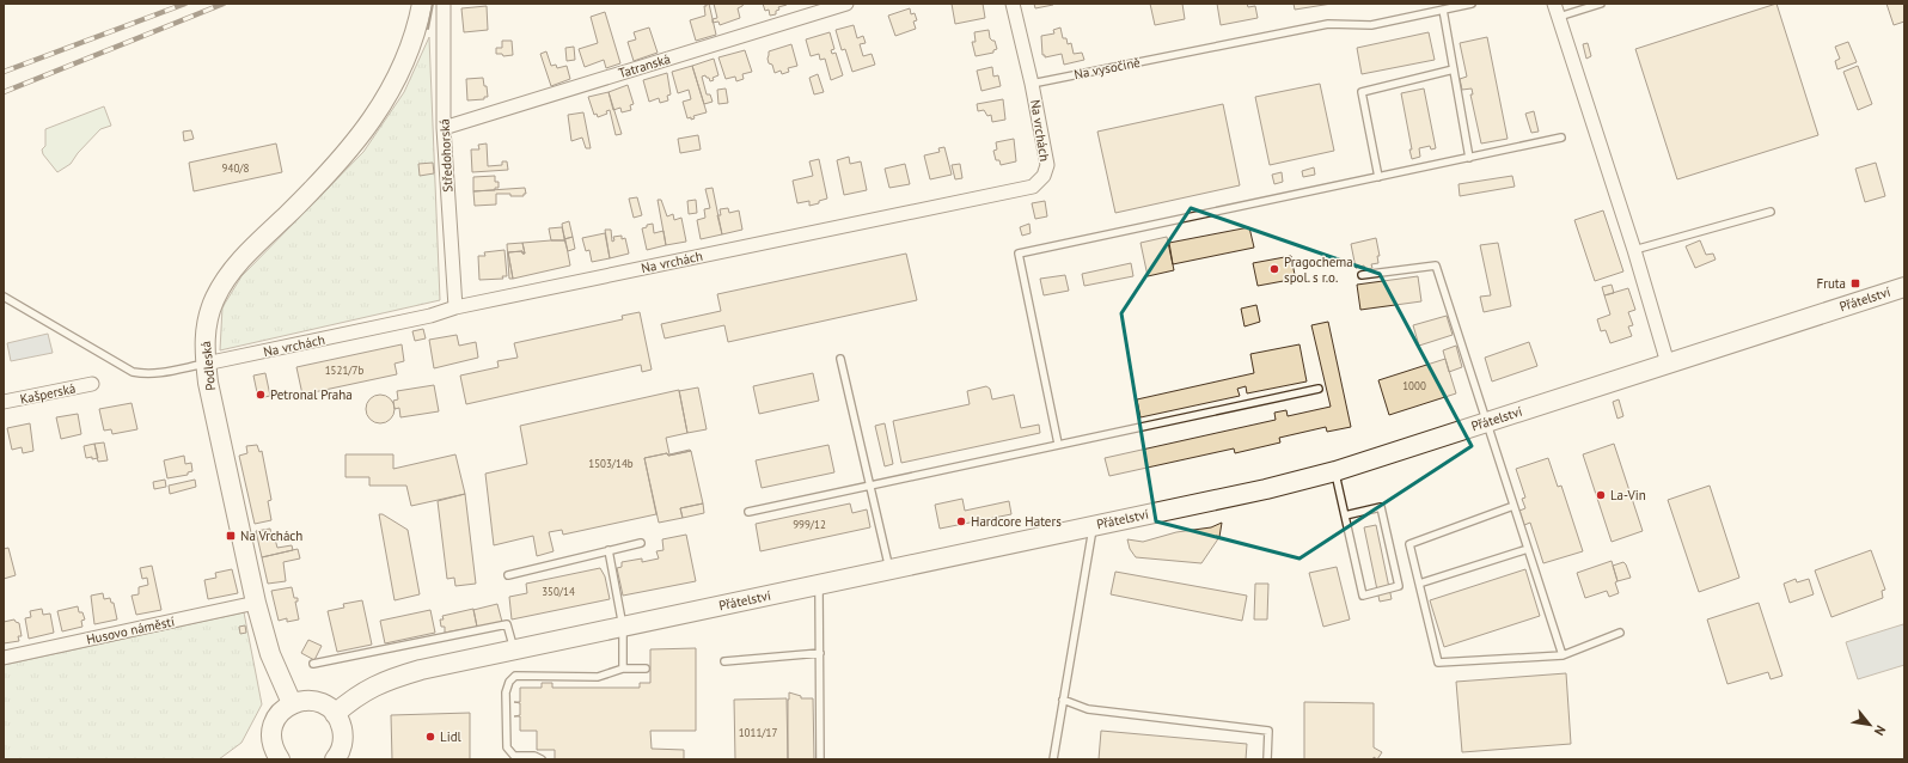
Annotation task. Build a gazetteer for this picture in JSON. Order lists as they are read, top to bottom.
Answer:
{
  "streets": {
    "main road": ["Přátelství", "Podleská"],
    "street": [
      "Tatranská",
      "Na vrchách",
      "Středohorská",
      "Kašperská",
      "Husovo náměstí"
    ],
    "lane": ["Na vysočině"]
  },
  "crossings": [
    ["Tatranská", "Středohorská"],
    ["Na vysočině", "Na vrchách"],
    ["Na vrchách", "Středohorská"],
    ["Na vrchách", "Podleská"],
    ["Podleská", "Husovo náměstí"]
  ],
  "places": {
    "other": [
      "Pragochema spol. s r.o.",
      "Petronal Praha",
      "La-Vin",
      "Hardcore Haters",
      "Lidl"
    ],
    "transit": ["Fruta", "Na Vrchách"]
  },
  "house_numbers": [
    "940/8",
    "1521/7b",
    "1000",
    "1503/14b",
    "999/12",
    "350/14",
    "1011/17"
  ],
  "north": "bottom right"
}
